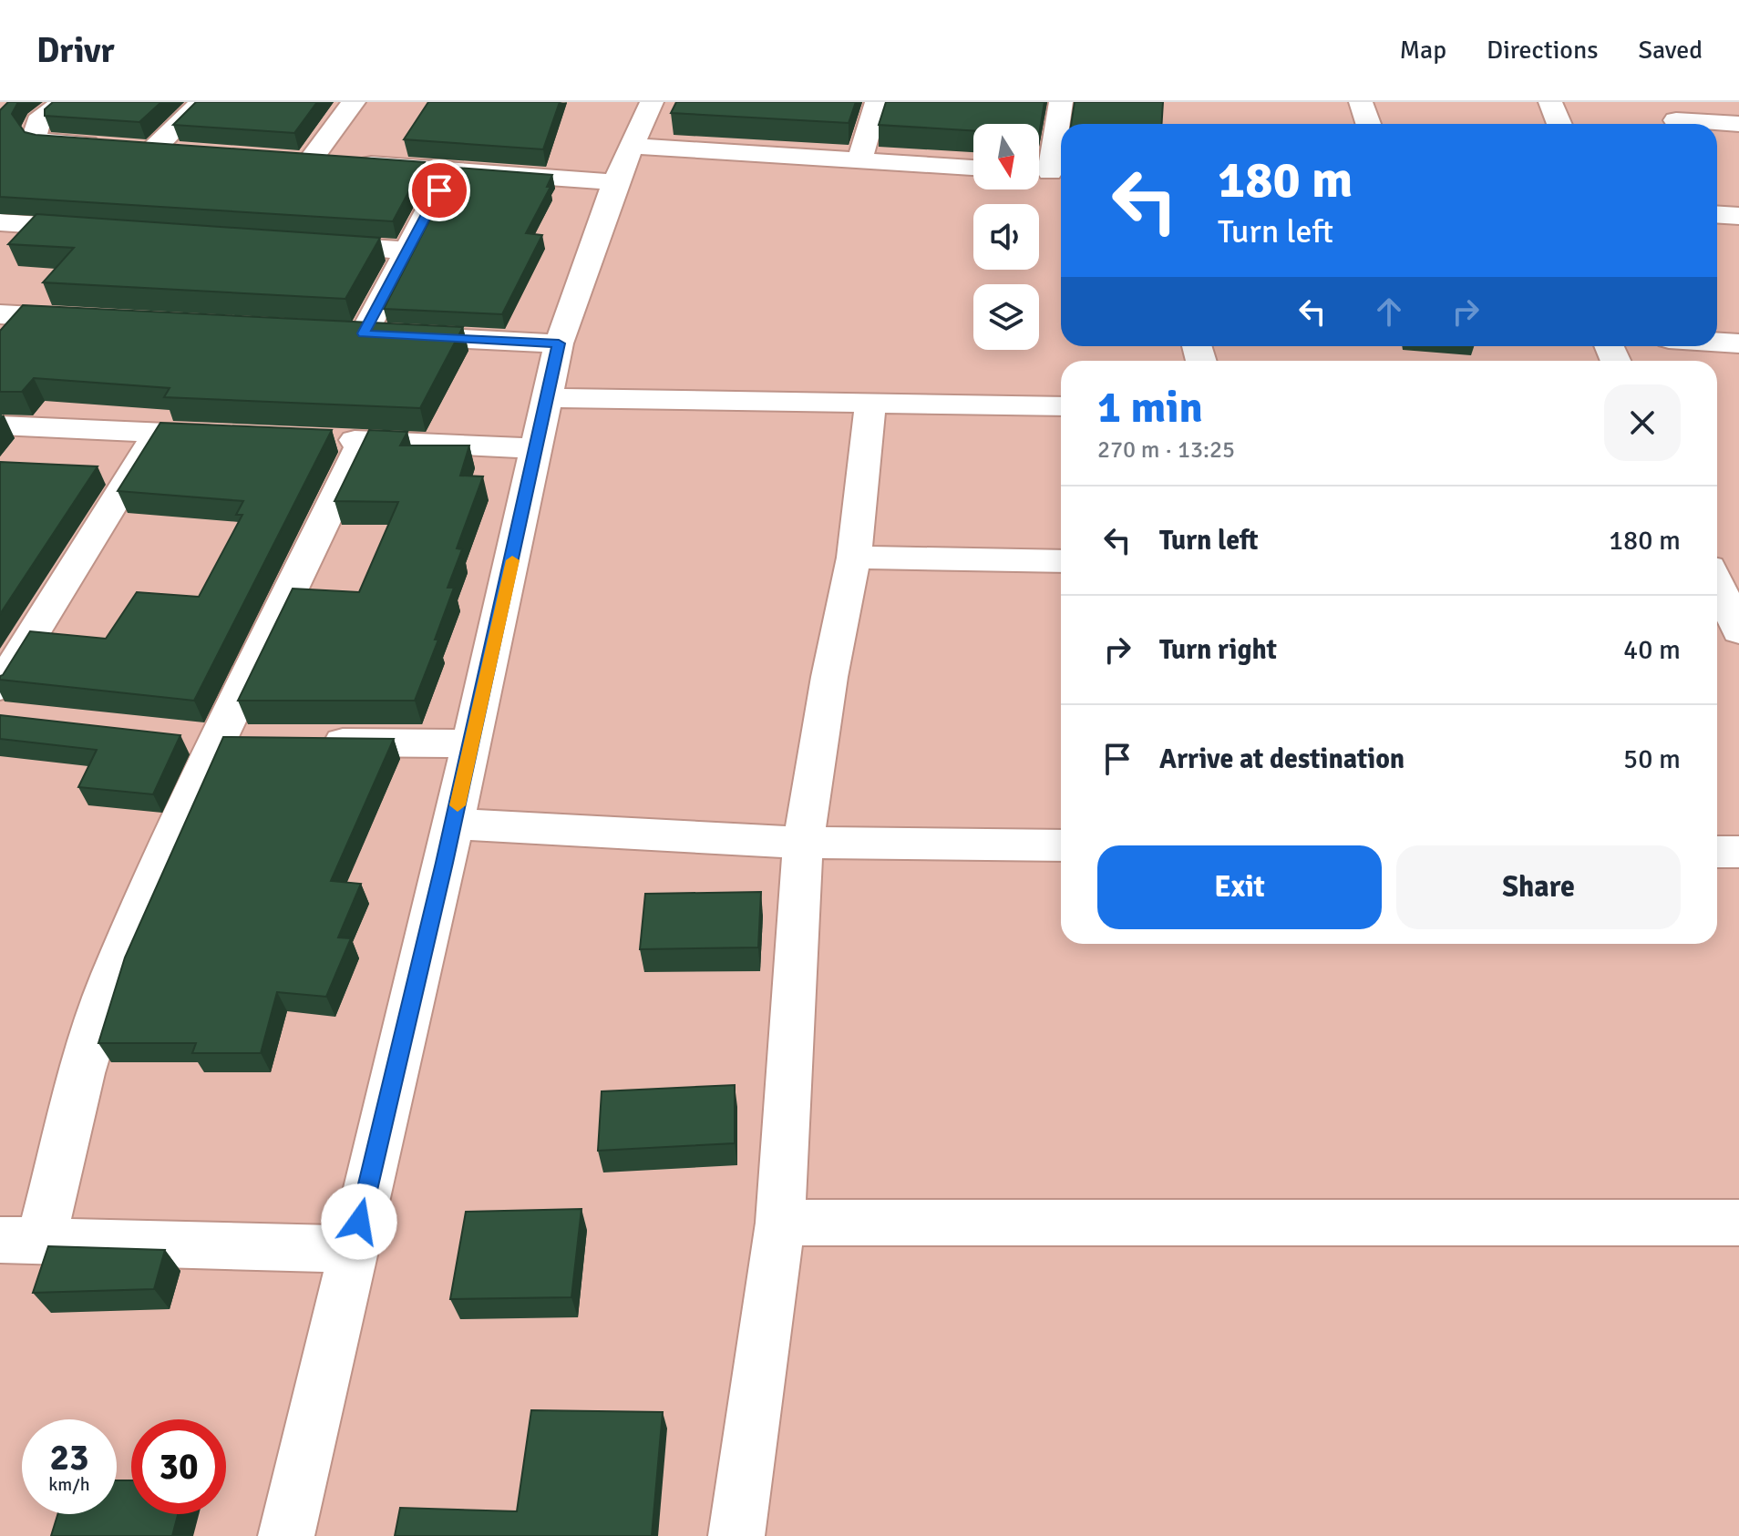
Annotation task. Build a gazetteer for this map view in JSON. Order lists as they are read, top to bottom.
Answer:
{
  "north": "bottom",
  "page": {
    "header": "Drivr",
    "nav": ["Map", "Directions", "Saved"],
    "turn": ["180 m", "Turn left"],
    "heading": ["1 min", "270 m · 13:25"],
    "list": [
      {
        "name": "Turn left",
        "value": "180 m"
      },
      {
        "name": "Turn right",
        "value": "40 m"
      },
      {
        "name": "Arrive at destination",
        "value": "50 m"
      }
    ],
    "buttons": ["Exit", "Share"],
    "speed": "23 km/h",
    "limit": "30"
  }
}
